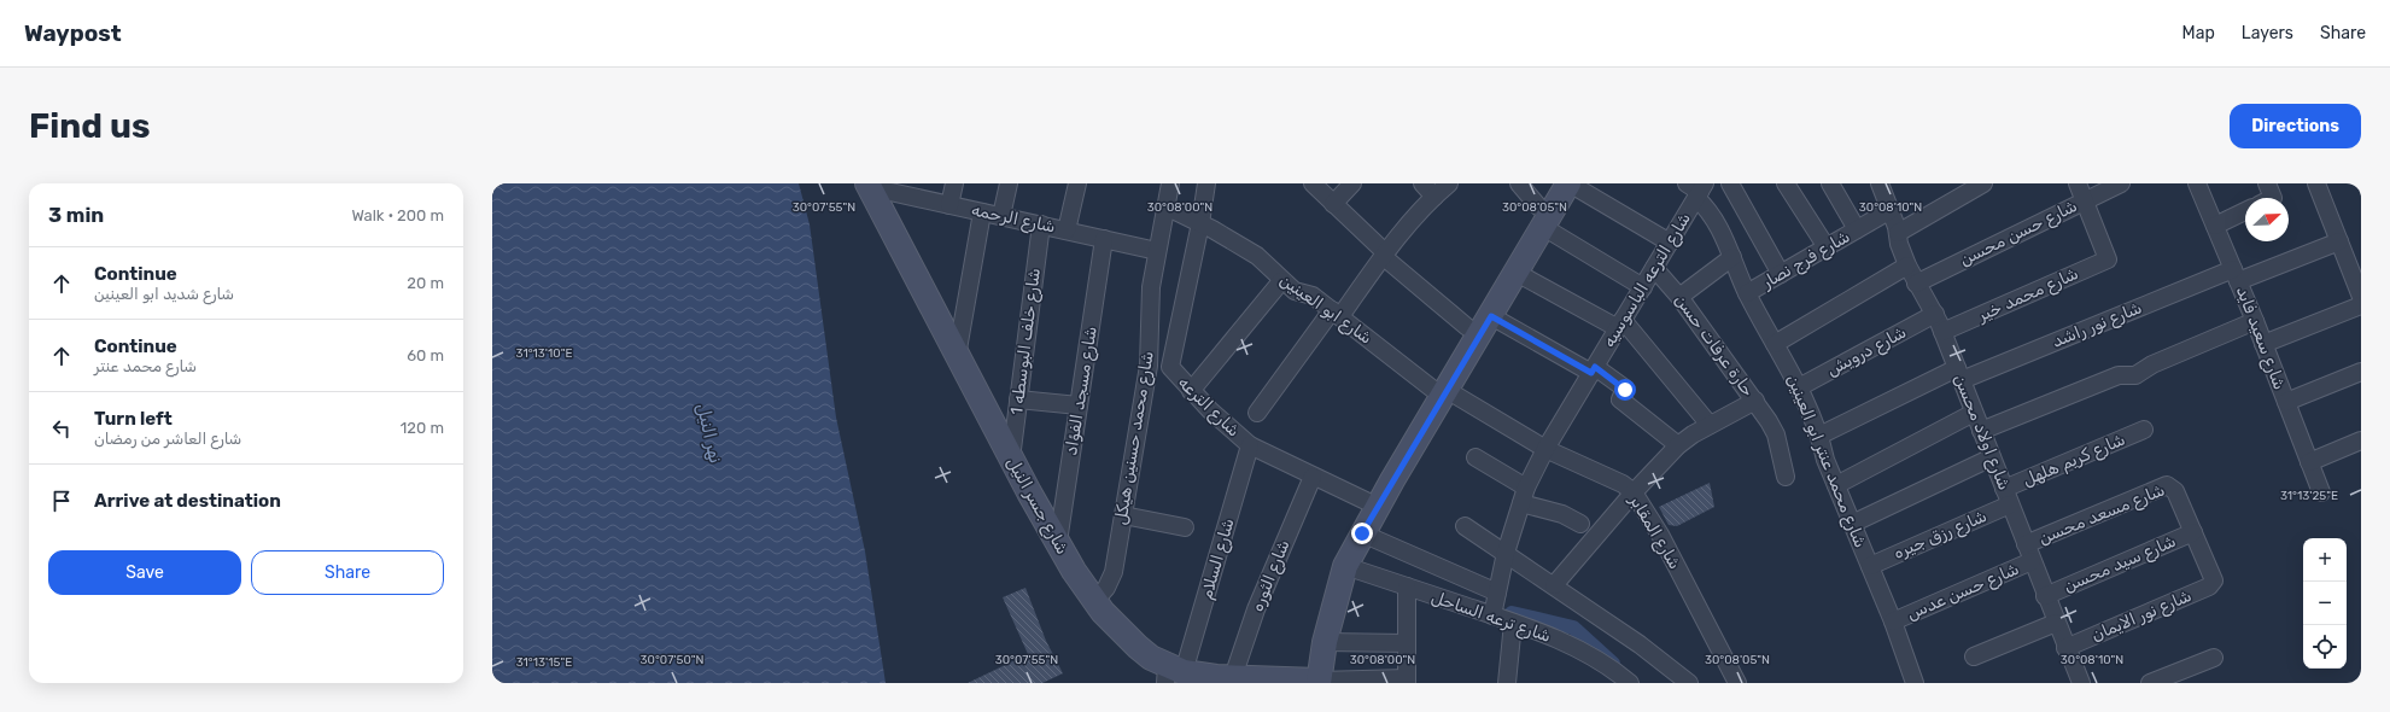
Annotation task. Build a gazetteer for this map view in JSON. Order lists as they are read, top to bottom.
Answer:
{
  "streets": {
    "main road": ["شارع جسر النيل"],
    "street": [
      "شارع الرحمه",
      "شارع حسن محسن",
      "شارع فرج نصار",
      "شارع الترعه الباسوسيه",
      "شارع محمد خير",
      "شارع ابو العينين",
      "شارع نور راشد",
      "شارع سعيد فايد",
      "شارع خلف البوسطه 1",
      "حارة عرفات حسن",
      "شارع درويش",
      "شارع مسجد الفؤاد",
      "شارع الترعه",
      "شارع اولاد محسن",
      "شارع محمد حسنين هيكل",
      "شارع كريم هلهل",
      "شارع محمد عنتر ابو العينين",
      "شارع مسعد محسن",
      "شارع المقابر",
      "شارع رزق جيره",
      "شارع السلام",
      "شارع سيد محسن",
      "شارع الثوره",
      "شارع حسن عدس",
      "شارع نور الايمان",
      "شارع ترعه الساحل"
    ]
  },
  "crossings": [
    ["شارع الرحمه", "شارع خلف البوسطه 1"],
    ["شارع الرحمه", "شارع مسجد الفؤاد"],
    ["شارع الرحمه", "شارع محمد حسنين هيكل"],
    ["شارع الرحمه", "شارع جسر النيل"],
    ["شارع حسن محسن", "شارع محمد خير"],
    ["شارع حسن محسن", "شارع اولاد محسن"],
    ["شارع فرج نصار", "شارع اولاد محسن"],
    ["شارع فرج نصار", "شارع محمد عنتر ابو العينين"],
    ["شارع الترعه الباسوسيه", "حارة عرفات حسن"],
    ["شارع الترعه الباسوسيه", "شارع محمد عنتر ابو العينين"],
    ["شارع الترعه الباسوسيه", "شارع المقابر"],
    ["شارع الترعه الباسوسيه", "شارع ترعه الساحل"],
    ["شارع محمد خير", "شارع اولاد محسن"],
    ["شارع ابو العينين", "شارع الترعه"],
    ["شارع ابو العينين", "شارع محمد حسنين هيكل"],
    ["شارع ابو العينين", "شارع المقابر"],
    ["شارع نور راشد", "شارع سعيد فايد"],
    ["شارع نور راشد", "شارع اولاد محسن"],
    ["شارع نور راشد", "شارع محمد عنتر ابو العينين"],
    ["شارع خلف البوسطه 1", "شارع جسر النيل"],
    ["شارع درويش", "شارع اولاد محسن"],
    ["شارع درويش", "شارع محمد عنتر ابو العينين"],
    ["شارع مسجد الفؤاد", "شارع جسر النيل"],
    ["شارع الترعه", "شارع السلام"],
    ["شارع الترعه", "شارع الثوره"],
    ["شارع اولاد محسن", "شارع كريم هلهل"],
    ["شارع اولاد محسن", "شارع مسعد محسن"],
    ["شارع اولاد محسن", "شارع رزق جيره"],
    ["شارع اولاد محسن", "شارع سيد محسن"],
    ["شارع اولاد محسن", "شارع حسن عدس"],
    ["شارع اولاد محسن", "شارع نور الايمان"],
    ["شارع محمد حسنين هيكل", "شارع جسر النيل"],
    ["شارع محمد عنتر ابو العينين", "شارع رزق جيره"],
    ["شارع محمد عنتر ابو العينين", "شارع حسن عدس"],
    ["شارع جسر النيل", "شارع السلام"],
    ["شارع جسر النيل", "شارع الثوره"],
    ["شارع مسعد محسن", "شارع سيد محسن"],
    ["شارع مسعد محسن", "شارع نور الايمان"],
    ["شارع سيد محسن", "شارع نور الايمان"]
  ],
  "water": ["نهر النيل"],
  "north": "top right",
  "page": {
    "header": "Waypost",
    "nav": ["Map", "Layers", "Share"],
    "buttons": [
      "Directions",
      ["Save", "Share"]
    ],
    "title": "Find us",
    "heading": ["3 min", "Walk · 200 m"],
    "list": [
      ["Continue", "شارع شديد ابو العينين", "20 m"],
      ["Continue", "شارع محمد عنتر", "60 m"],
      ["Turn left", "شارع العاشر من رمضان", "120 m"],
      "Arrive at destination"
    ],
    "map_buttons": ["+", "−"]
  },
  "coordinates": [
    "30°07'55\"N",
    "30°08'00\"N",
    "30°08'05\"N",
    "30°08'10\"N",
    "31°13'10\"E",
    "31°13'25\"E",
    "30°07'50\"N",
    "31°13'15\"E"
  ]
}
